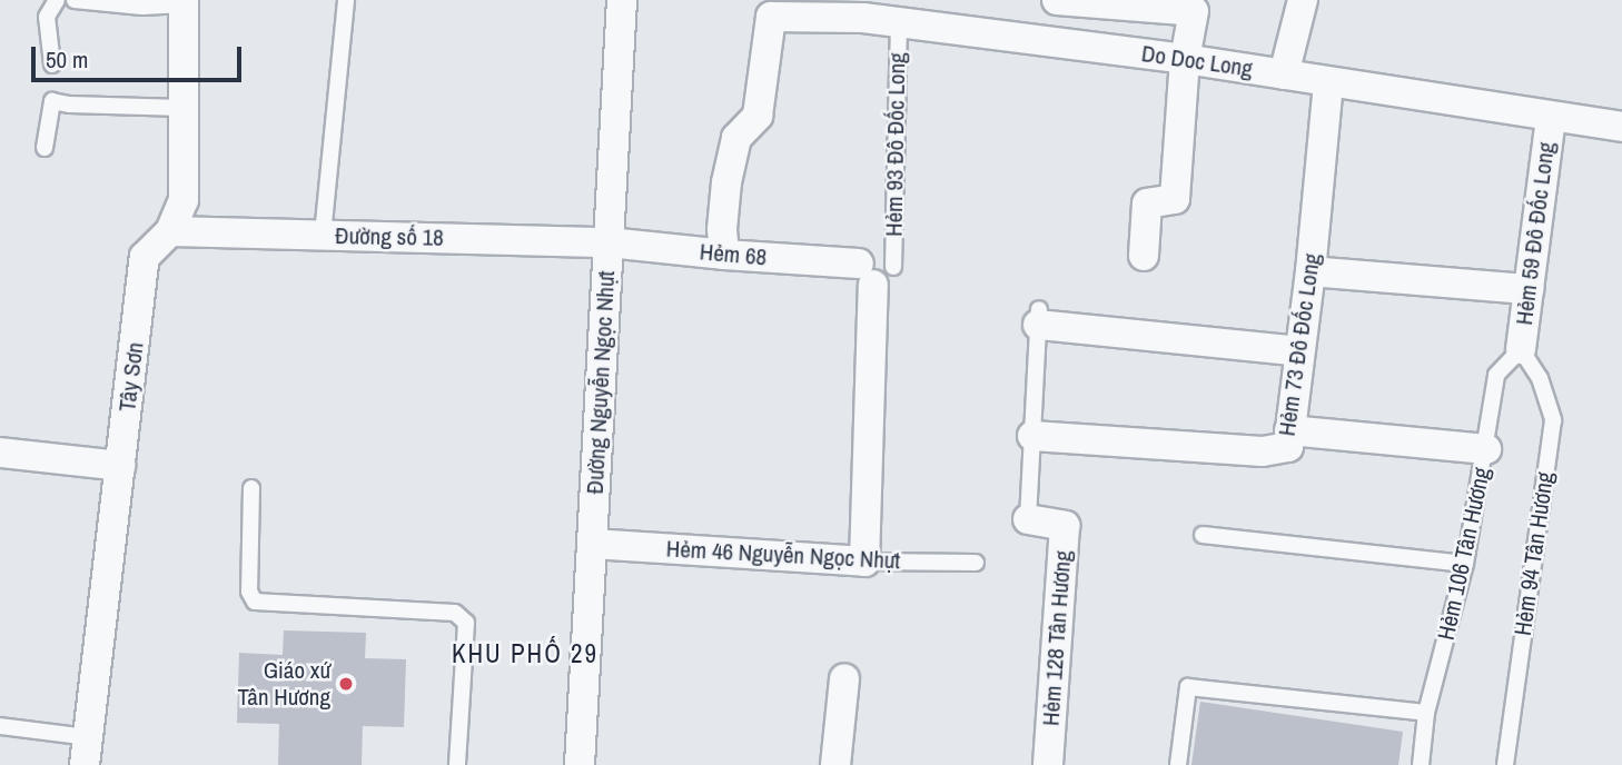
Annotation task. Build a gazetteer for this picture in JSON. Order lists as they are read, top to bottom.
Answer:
{
  "streets": {
    "street": [
      "Do Doc Long",
      "Hẻm 59 Đô Đốc Long",
      "Đường số 18",
      "Hẻm 68",
      "Hẻm 73 Đô Đốc Long",
      "Tây Sơn",
      "Đường Nguyễn Ngọc Nhựt",
      "Hẻm 46 Nguyễn Ngọc Nhựt",
      "Hẻm 128 Tân Hương"
    ],
    "lane": ["Hẻm 93 Đô Đốc Long", "Hẻm 106 Tân Hương", "Hẻm 94 Tân Hương"]
  },
  "crossings": [
    ["Do Doc Long", "Hẻm 93 Đô Đốc Long"],
    ["Do Doc Long", "Hẻm 59 Đô Đốc Long"],
    ["Do Doc Long", "Hẻm 68"],
    ["Do Doc Long", "Hẻm 73 Đô Đốc Long"],
    ["Hẻm 93 Đô Đốc Long", "Hẻm 68"],
    ["Hẻm 59 Đô Đốc Long", "Hẻm 106 Tân Hương"],
    ["Hẻm 59 Đô Đốc Long", "Hẻm 94 Tân Hương"],
    ["Đường số 18", "Hẻm 68"],
    ["Đường số 18", "Tây Sơn"],
    ["Đường số 18", "Đường Nguyễn Ngọc Nhựt"],
    ["Hẻm 68", "Đường Nguyễn Ngọc Nhựt"],
    ["Hẻm 73 Đô Đốc Long", "Hẻm 128 Tân Hương"],
    ["Đường Nguyễn Ngọc Nhựt", "Hẻm 46 Nguyễn Ngọc Nhựt"],
    ["Hẻm 106 Tân Hương", "Hẻm 94 Tân Hương"]
  ],
  "districts": ["KHU PHỐ 29"],
  "places": ["Giáo xứ Tân Hương"],
  "scale_bar": "50 m"
}
